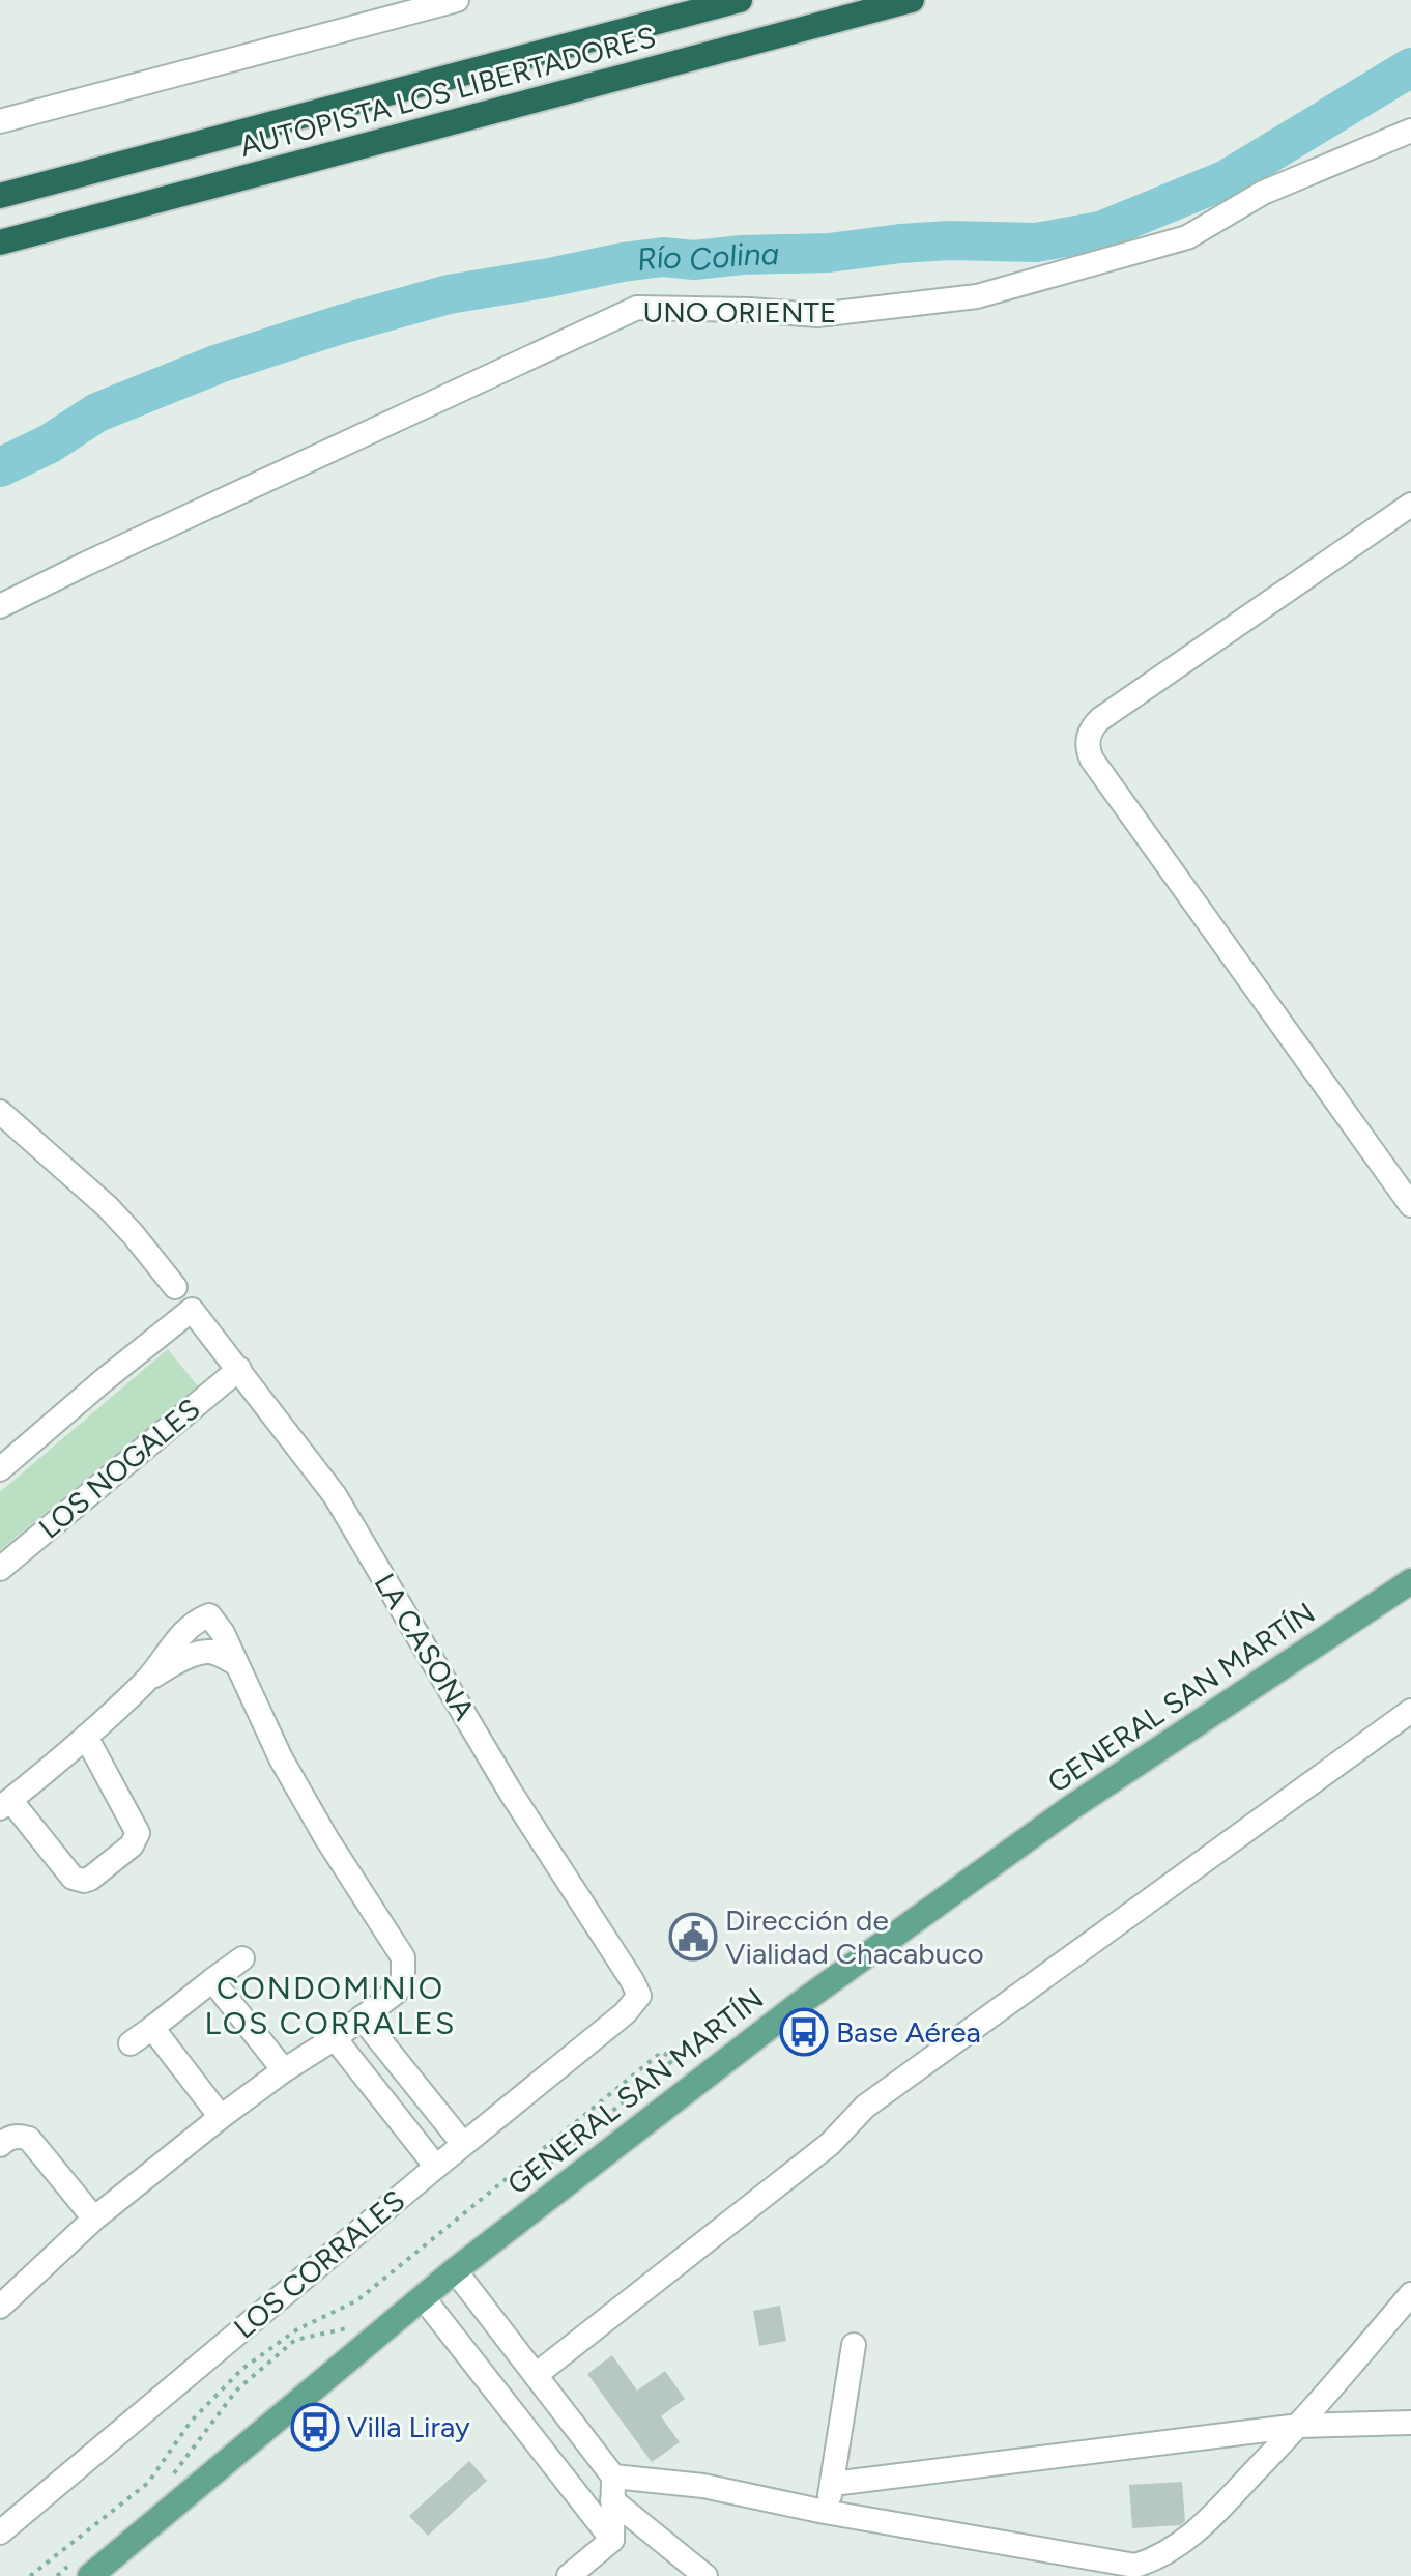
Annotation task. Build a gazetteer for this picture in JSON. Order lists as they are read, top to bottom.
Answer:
{
  "streets": {
    "highway": ["AUTOPISTA LOS LIBERTADORES"],
    "main road": ["GENERAL SAN MARTÍN"],
    "street": [
      "UNO ORIENTE",
      "LOS NOGALES",
      "LA CASONA",
      "LOS CORRALES"
    ]
  },
  "crossings": [
    ["LOS NOGALES", "LA CASONA"],
    ["LA CASONA", "LOS CORRALES"]
  ],
  "districts": ["CONDOMINIO LOS CORRALES"],
  "water": ["Río Colina"],
  "places": {
    "public building": ["Dirección de Vialidad Chacabuco"],
    "bus stop": ["Base Aérea", "Villa Liray"]
  }
}
